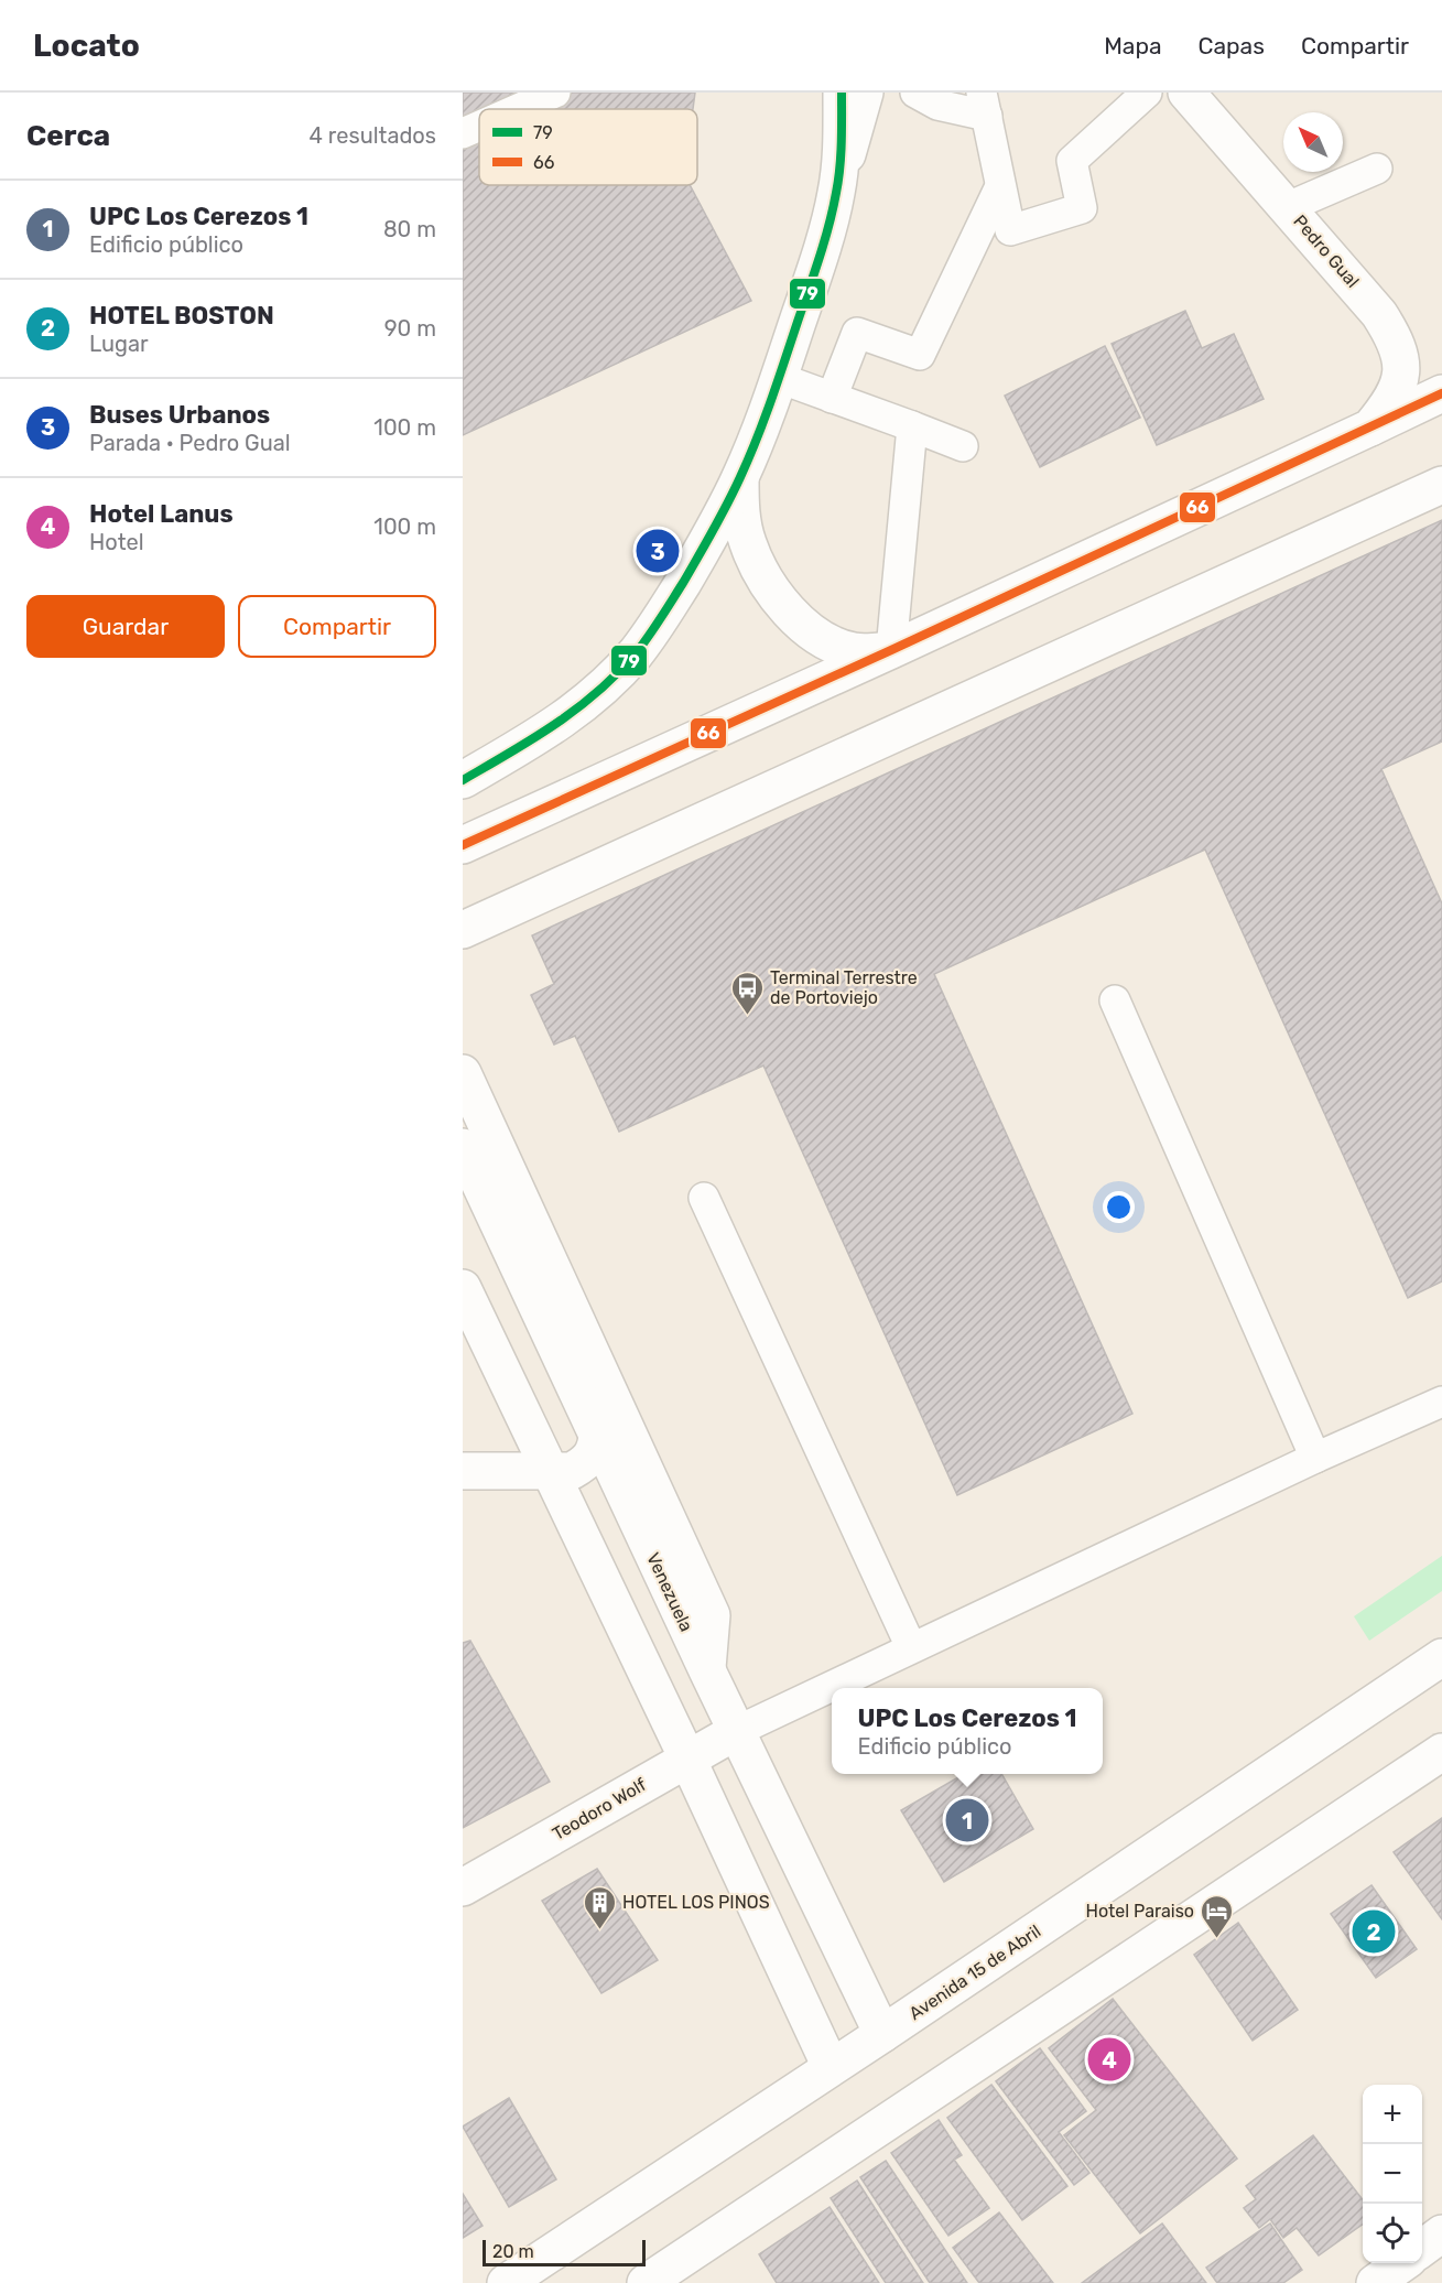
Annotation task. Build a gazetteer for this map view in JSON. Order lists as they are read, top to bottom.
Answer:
{
  "streets": {
    "main road": [
      "Pedro Gual",
      "Venezuela",
      "Teodoro Wolf",
      "Avenida 15 de Abril"
    ]
  },
  "crossings": [
    ["Venezuela", "Teodoro Wolf"],
    ["Venezuela", "Avenida 15 de Abril"]
  ],
  "places": {
    "bus stop": ["Terminal Terrestre de Portoviejo"],
    "building": ["HOTEL LOS PINOS"],
    "hotel": ["Hotel Paraiso"]
  },
  "lines": ["transit line 79", "transit line 66"],
  "legend": ["79", "66"],
  "scale_bar": "20 m",
  "north": "top left",
  "page": {
    "header": "Locato",
    "nav": ["Mapa", "Capas", "Compartir"],
    "heading": ["Cerca", "4 resultados"],
    "list": [
      {
        "mark": "1",
        "name": "UPC Los Cerezos 1",
        "note": "Edificio público",
        "value": "80 m"
      },
      {
        "mark": "2",
        "name": "HOTEL BOSTON",
        "note": "Lugar",
        "value": "90 m"
      },
      {
        "mark": "3",
        "name": "Buses Urbanos",
        "note": "Parada · Pedro Gual",
        "value": "100 m"
      },
      {
        "mark": "4",
        "name": "Hotel Lanus",
        "note": "Hotel",
        "value": "100 m"
      }
    ],
    "pins": [
      "3",
      "1",
      "2",
      "4"
    ],
    "buttons": ["Guardar", "Compartir"],
    "popup": ["UPC Los Cerezos 1", "Edificio público"],
    "map_buttons": ["+", "−"],
    "scale": "20 m"
  }
}
